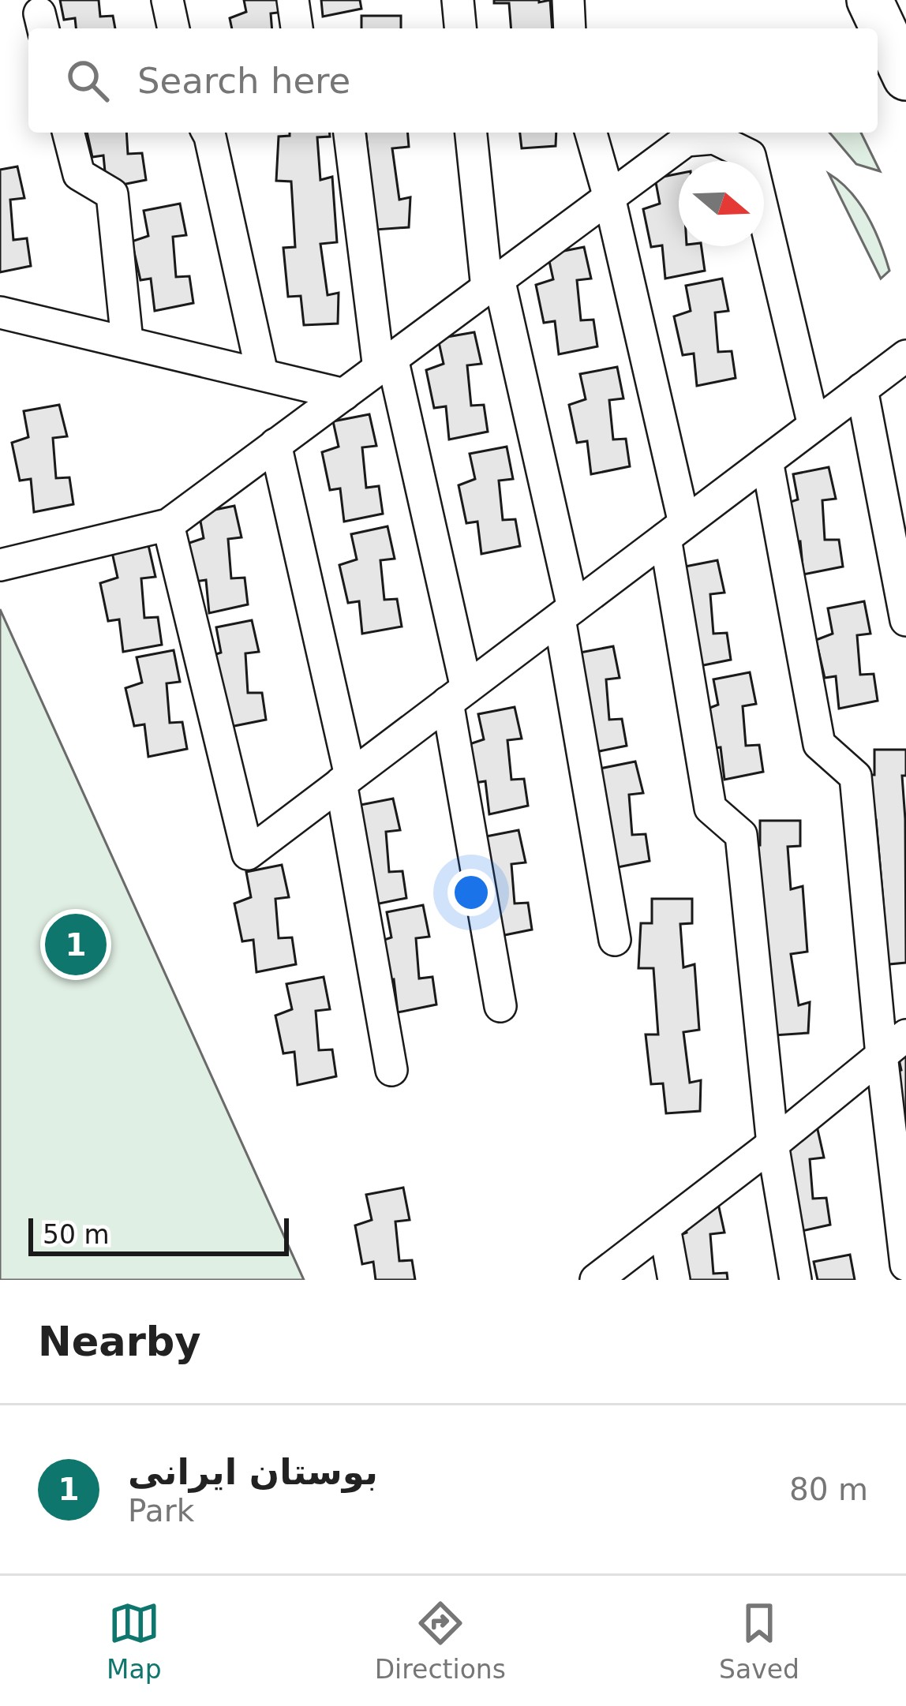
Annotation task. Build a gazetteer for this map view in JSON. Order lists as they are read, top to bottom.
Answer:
{
  "scale_bar": "50 m",
  "north": "right",
  "page": {
    "search": "Search here",
    "pins": "1",
    "scale": "50 m",
    "heading": "Nearby",
    "list": [
      {
        "mark": "1",
        "name": "بوستان ایرانی",
        "note": "Park",
        "value": "80 m"
      }
    ],
    "nav": ["Map", "Directions", "Saved"]
  }
}
